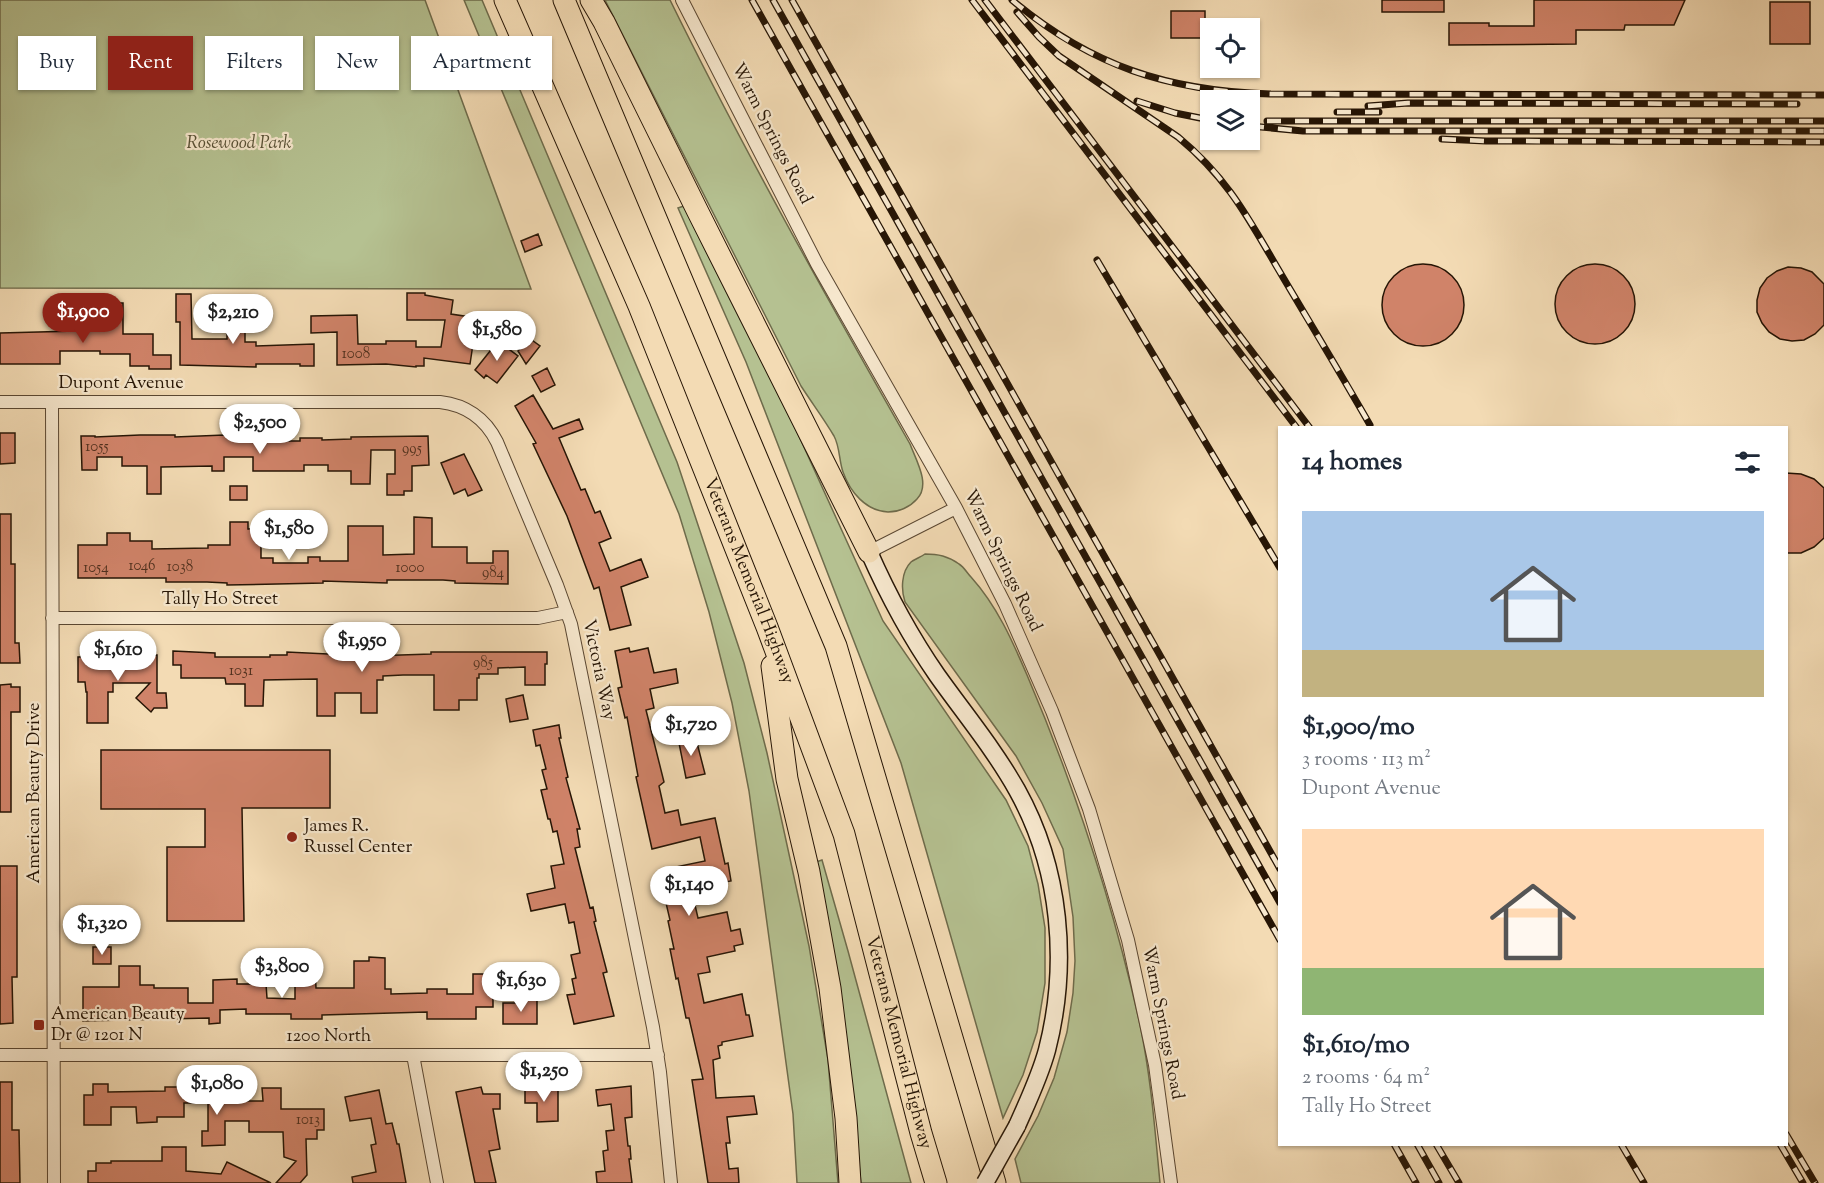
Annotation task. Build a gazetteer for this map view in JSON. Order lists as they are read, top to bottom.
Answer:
{
  "streets": {
    "highway": ["Veterans Memorial Highway"],
    "street": [
      "Warm Springs Road",
      "Dupont Avenue",
      "Tally Ho Street",
      "Victoria Way",
      "American Beauty Drive",
      "1200 North"
    ]
  },
  "crossings": [
    ["Dupont Avenue", "Victoria Way"],
    ["Dupont Avenue", "American Beauty Drive"],
    ["Tally Ho Street", "Victoria Way"],
    ["Tally Ho Street", "American Beauty Drive"],
    ["Victoria Way", "1200 North"],
    ["American Beauty Drive", "1200 North"]
  ],
  "parks": ["Rosewood Park"],
  "places": {
    "other": ["James R. Russel Center"],
    "transit": ["American Beauty Dr @ 1201 N"]
  },
  "house_numbers": [
    "1008",
    "1055",
    "995",
    "1046",
    "1038",
    "1054",
    "1000",
    "984",
    "985",
    "1031",
    "1013"
  ],
  "page": {
    "chip": [
      "Buy",
      "Rent",
      "Filters",
      "New",
      "Apartment"
    ],
    "price": [
      "$1,900",
      "$2,210",
      "$1,580",
      "$2,500",
      "$1,580",
      "$1,950",
      "$1,610",
      "$1,720",
      "$1,140",
      "$1,320",
      "$3,800",
      "$1,630",
      "$1,250",
      "$1,080"
    ],
    "heading": "14 homes",
    "list": [
      {
        "name": "$1,900/mo",
        "note": "3 rooms · 113 m² · Dupont Avenue"
      },
      {
        "name": "$1,610/mo",
        "note": "2 rooms · 64 m² · Tally Ho Street"
      }
    ]
  }
}
